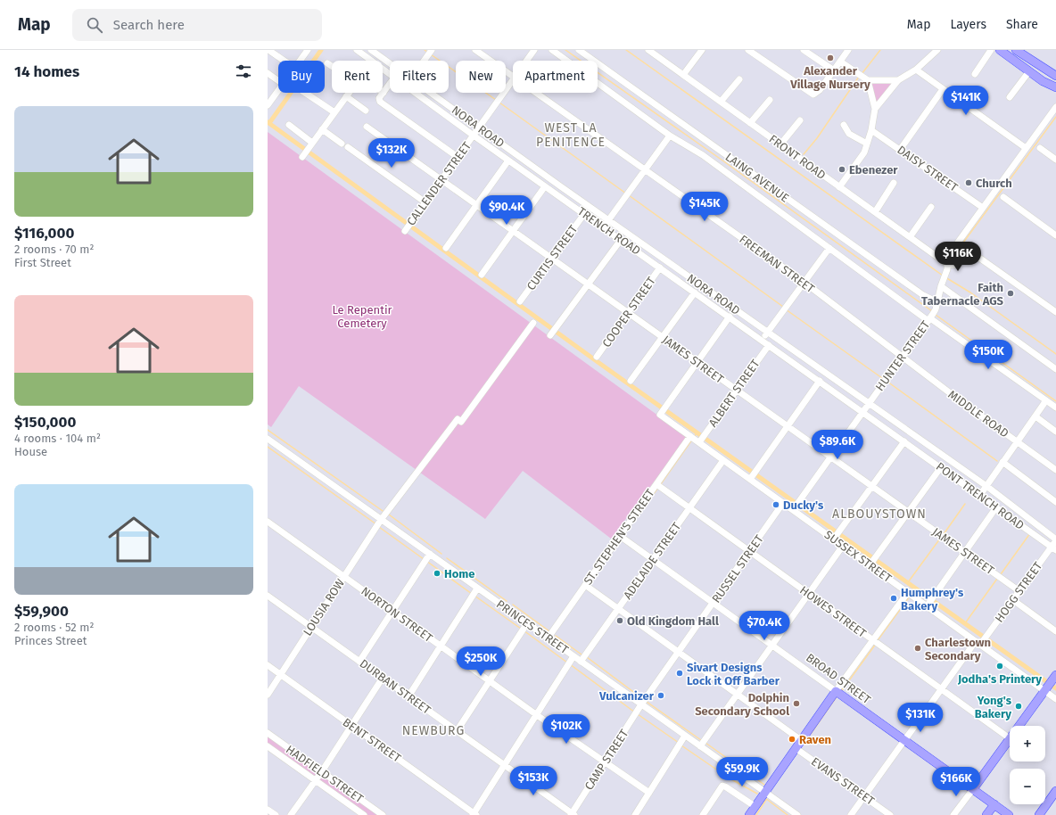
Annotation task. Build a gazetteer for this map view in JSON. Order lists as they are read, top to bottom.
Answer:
{
  "streets": {
    "main road": ["BROAD STREET"],
    "street": [
      "NORA ROAD",
      "FRONT ROAD",
      "DAISY STREET",
      "LAING AVENUE",
      "CALLENDER STREET",
      "TRENCH ROAD",
      "CURTIS STREET",
      "FREEMAN STREET",
      "COOPER STREET",
      "HUNTER STREET",
      "JAMES STREET",
      "ALBERT STREET",
      "MIDDLE ROAD",
      "PONT TRENCH ROAD",
      "ST. STEPHEN'S STREET",
      "SUSSEX STREET",
      "ADELAIDE STREET",
      "RUSSEL STREET",
      "HOGG STREET",
      "LOUSIA ROW",
      "HOWES STREET",
      "NORTON STREET",
      "PRINCES STREET",
      "DURBAN STREET",
      "BENT STREET",
      "CAMP STREET",
      "HADFIELD STREET",
      "EVANS STREET"
    ]
  },
  "crossings": [
    ["NORA ROAD", "CALLENDER STREET"],
    ["NORA ROAD", "HUNTER STREET"],
    ["NORA ROAD", "HOGG STREET"],
    ["FRONT ROAD", "HUNTER STREET"],
    ["DAISY STREET", "HUNTER STREET"],
    ["LAING AVENUE", "HUNTER STREET"],
    ["CALLENDER STREET", "TRENCH ROAD"],
    ["CALLENDER STREET", "JAMES STREET"],
    ["TRENCH ROAD", "CURTIS STREET"],
    ["TRENCH ROAD", "COOPER STREET"],
    ["TRENCH ROAD", "HUNTER STREET"],
    ["TRENCH ROAD", "ALBERT STREET"],
    ["TRENCH ROAD", "PONT TRENCH ROAD"],
    ["CURTIS STREET", "JAMES STREET"],
    ["FREEMAN STREET", "HUNTER STREET"],
    ["FREEMAN STREET", "MIDDLE ROAD"],
    ["COOPER STREET", "JAMES STREET"],
    ["HUNTER STREET", "JAMES STREET"],
    ["HUNTER STREET", "MIDDLE ROAD"],
    ["HUNTER STREET", "PONT TRENCH ROAD"],
    ["HUNTER STREET", "SUSSEX STREET"],
    ["JAMES STREET", "ALBERT STREET"],
    ["JAMES STREET", "SUSSEX STREET"],
    ["JAMES STREET", "HOGG STREET"],
    ["ALBERT STREET", "SUSSEX STREET"],
    ["PONT TRENCH ROAD", "HOGG STREET"],
    ["ST. STEPHEN'S STREET", "SUSSEX STREET"],
    ["ST. STEPHEN'S STREET", "HOWES STREET"],
    ["ST. STEPHEN'S STREET", "PRINCES STREET"],
    ["ST. STEPHEN'S STREET", "BROAD STREET"],
    ["SUSSEX STREET", "ADELAIDE STREET"],
    ["SUSSEX STREET", "RUSSEL STREET"],
    ["SUSSEX STREET", "HOGG STREET"],
    ["ADELAIDE STREET", "HOWES STREET"],
    ["ADELAIDE STREET", "PRINCES STREET"],
    ["ADELAIDE STREET", "BROAD STREET"],
    ["RUSSEL STREET", "HOWES STREET"],
    ["RUSSEL STREET", "PRINCES STREET"],
    ["RUSSEL STREET", "BROAD STREET"],
    ["RUSSEL STREET", "CAMP STREET"],
    ["HOGG STREET", "HOWES STREET"],
    ["HOGG STREET", "BROAD STREET"],
    ["HOGG STREET", "EVANS STREET"],
    ["LOUSIA ROW", "NORTON STREET"],
    ["LOUSIA ROW", "PRINCES STREET"],
    ["LOUSIA ROW", "DURBAN STREET"],
    ["LOUSIA ROW", "BENT STREET"],
    ["NORTON STREET", "CAMP STREET"],
    ["PRINCES STREET", "CAMP STREET"],
    ["DURBAN STREET", "CAMP STREET"]
  ],
  "districts": ["WEST LA PENITENCE", "ALBOUYSTOWN", "NEWBURG"],
  "parks": ["Le Repentir Cemetery"],
  "places": [
    "Alexander Village Nursery",
    "Ebenezer",
    "Church",
    "Faith Tabernacle AGS",
    "Ducky's",
    "Home",
    "Humphrey's Bakery",
    "Old Kingdom Hall",
    "Charlestown Secondary",
    "Jodha's Printery",
    "Sivart Designs Lock it Off Barber",
    "Vulcanizer",
    "Dolphin Secondary School",
    "Yong's Bakery",
    "Raven"
  ],
  "page": {
    "header": "Map",
    "search": "Search here",
    "nav": ["Map", "Layers", "Share"],
    "heading": "14 homes",
    "chip": [
      "Buy",
      "Rent",
      "Filters",
      "New",
      "Apartment"
    ],
    "price": [
      "$141K",
      "$132K",
      "$145K",
      "$90.4K",
      "$116K",
      "$150K",
      "$89.6K",
      "$70.4K",
      "$250K",
      "$131K",
      "$102K",
      "$59.9K",
      "$153K",
      "$166K"
    ],
    "list": [
      {
        "name": "$116,000",
        "note": "2 rooms · 70 m² · First Street"
      },
      {
        "name": "$150,000",
        "note": "4 rooms · 104 m² · House"
      },
      {
        "name": "$59,900",
        "note": "2 rooms · 52 m² · Princes Street"
      }
    ],
    "map_buttons": ["+", "−"]
  }
}
